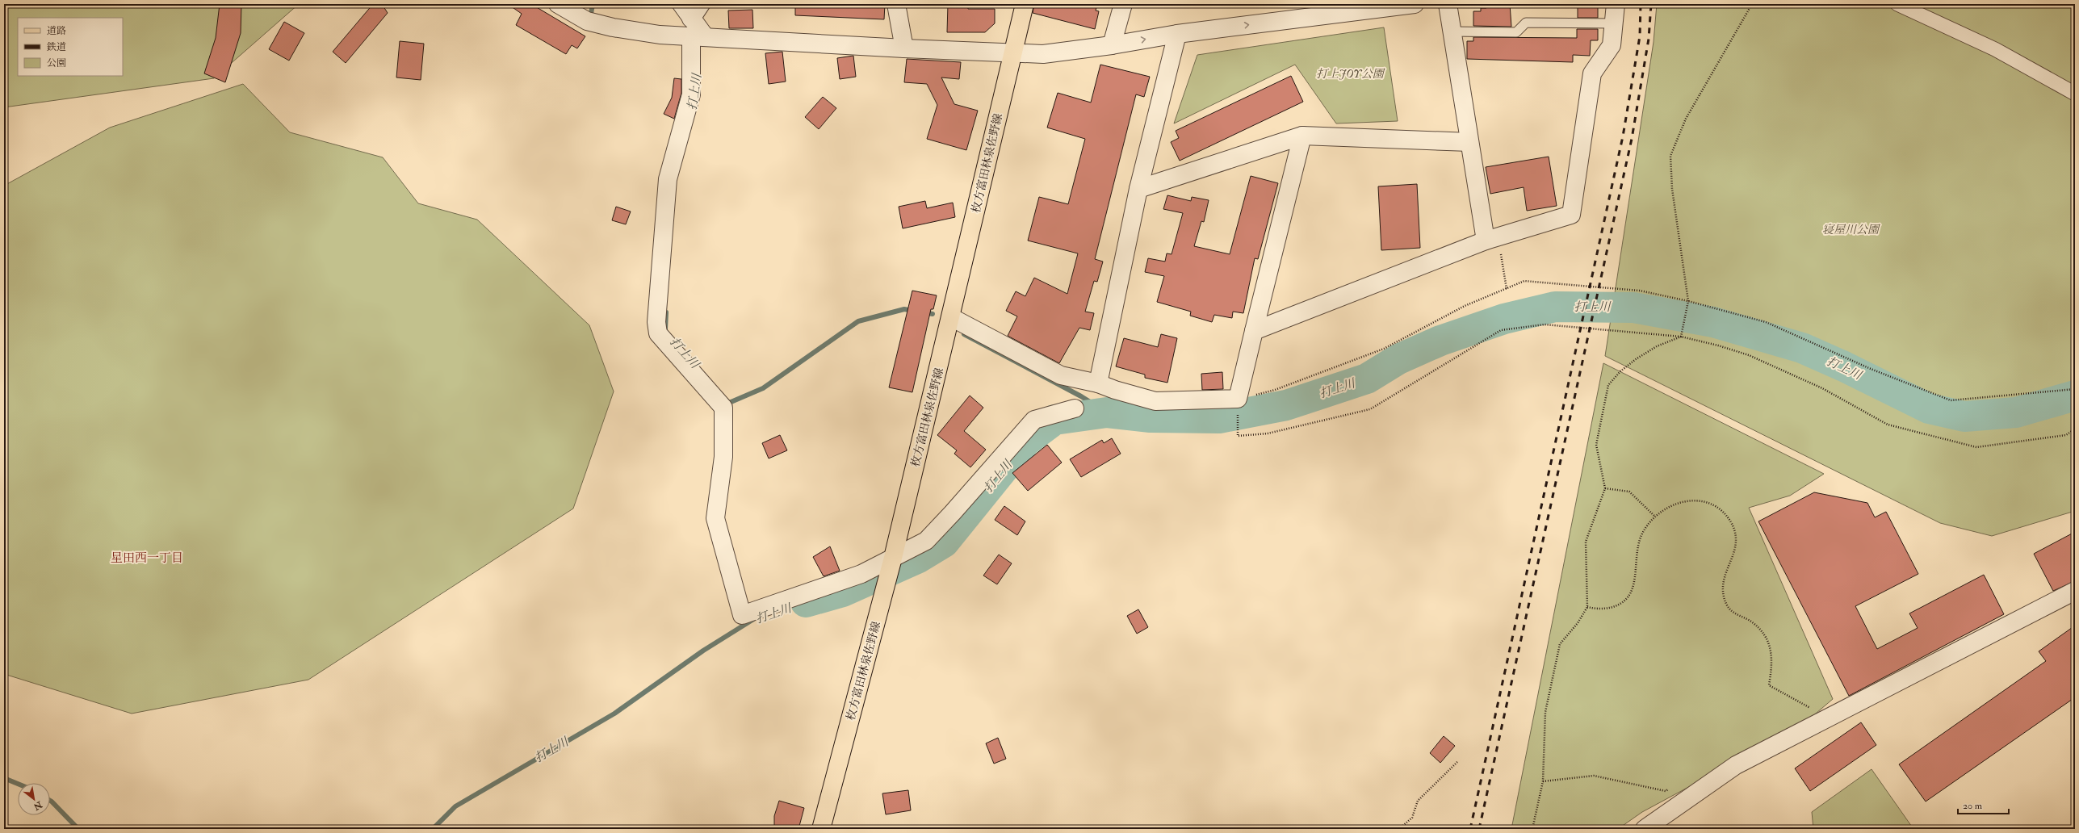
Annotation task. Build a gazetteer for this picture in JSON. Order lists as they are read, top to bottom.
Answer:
{
  "streets": {
    "main road": ["枚方富田林泉佐野線"]
  },
  "districts": ["星田西一丁目"],
  "water": ["打上川"],
  "parks": ["打上JOY公園", "寝屋川公園"],
  "legend": ["道路", "鉄道", "公園"],
  "scale_bar": "20 m",
  "north": "bottom right"
}
